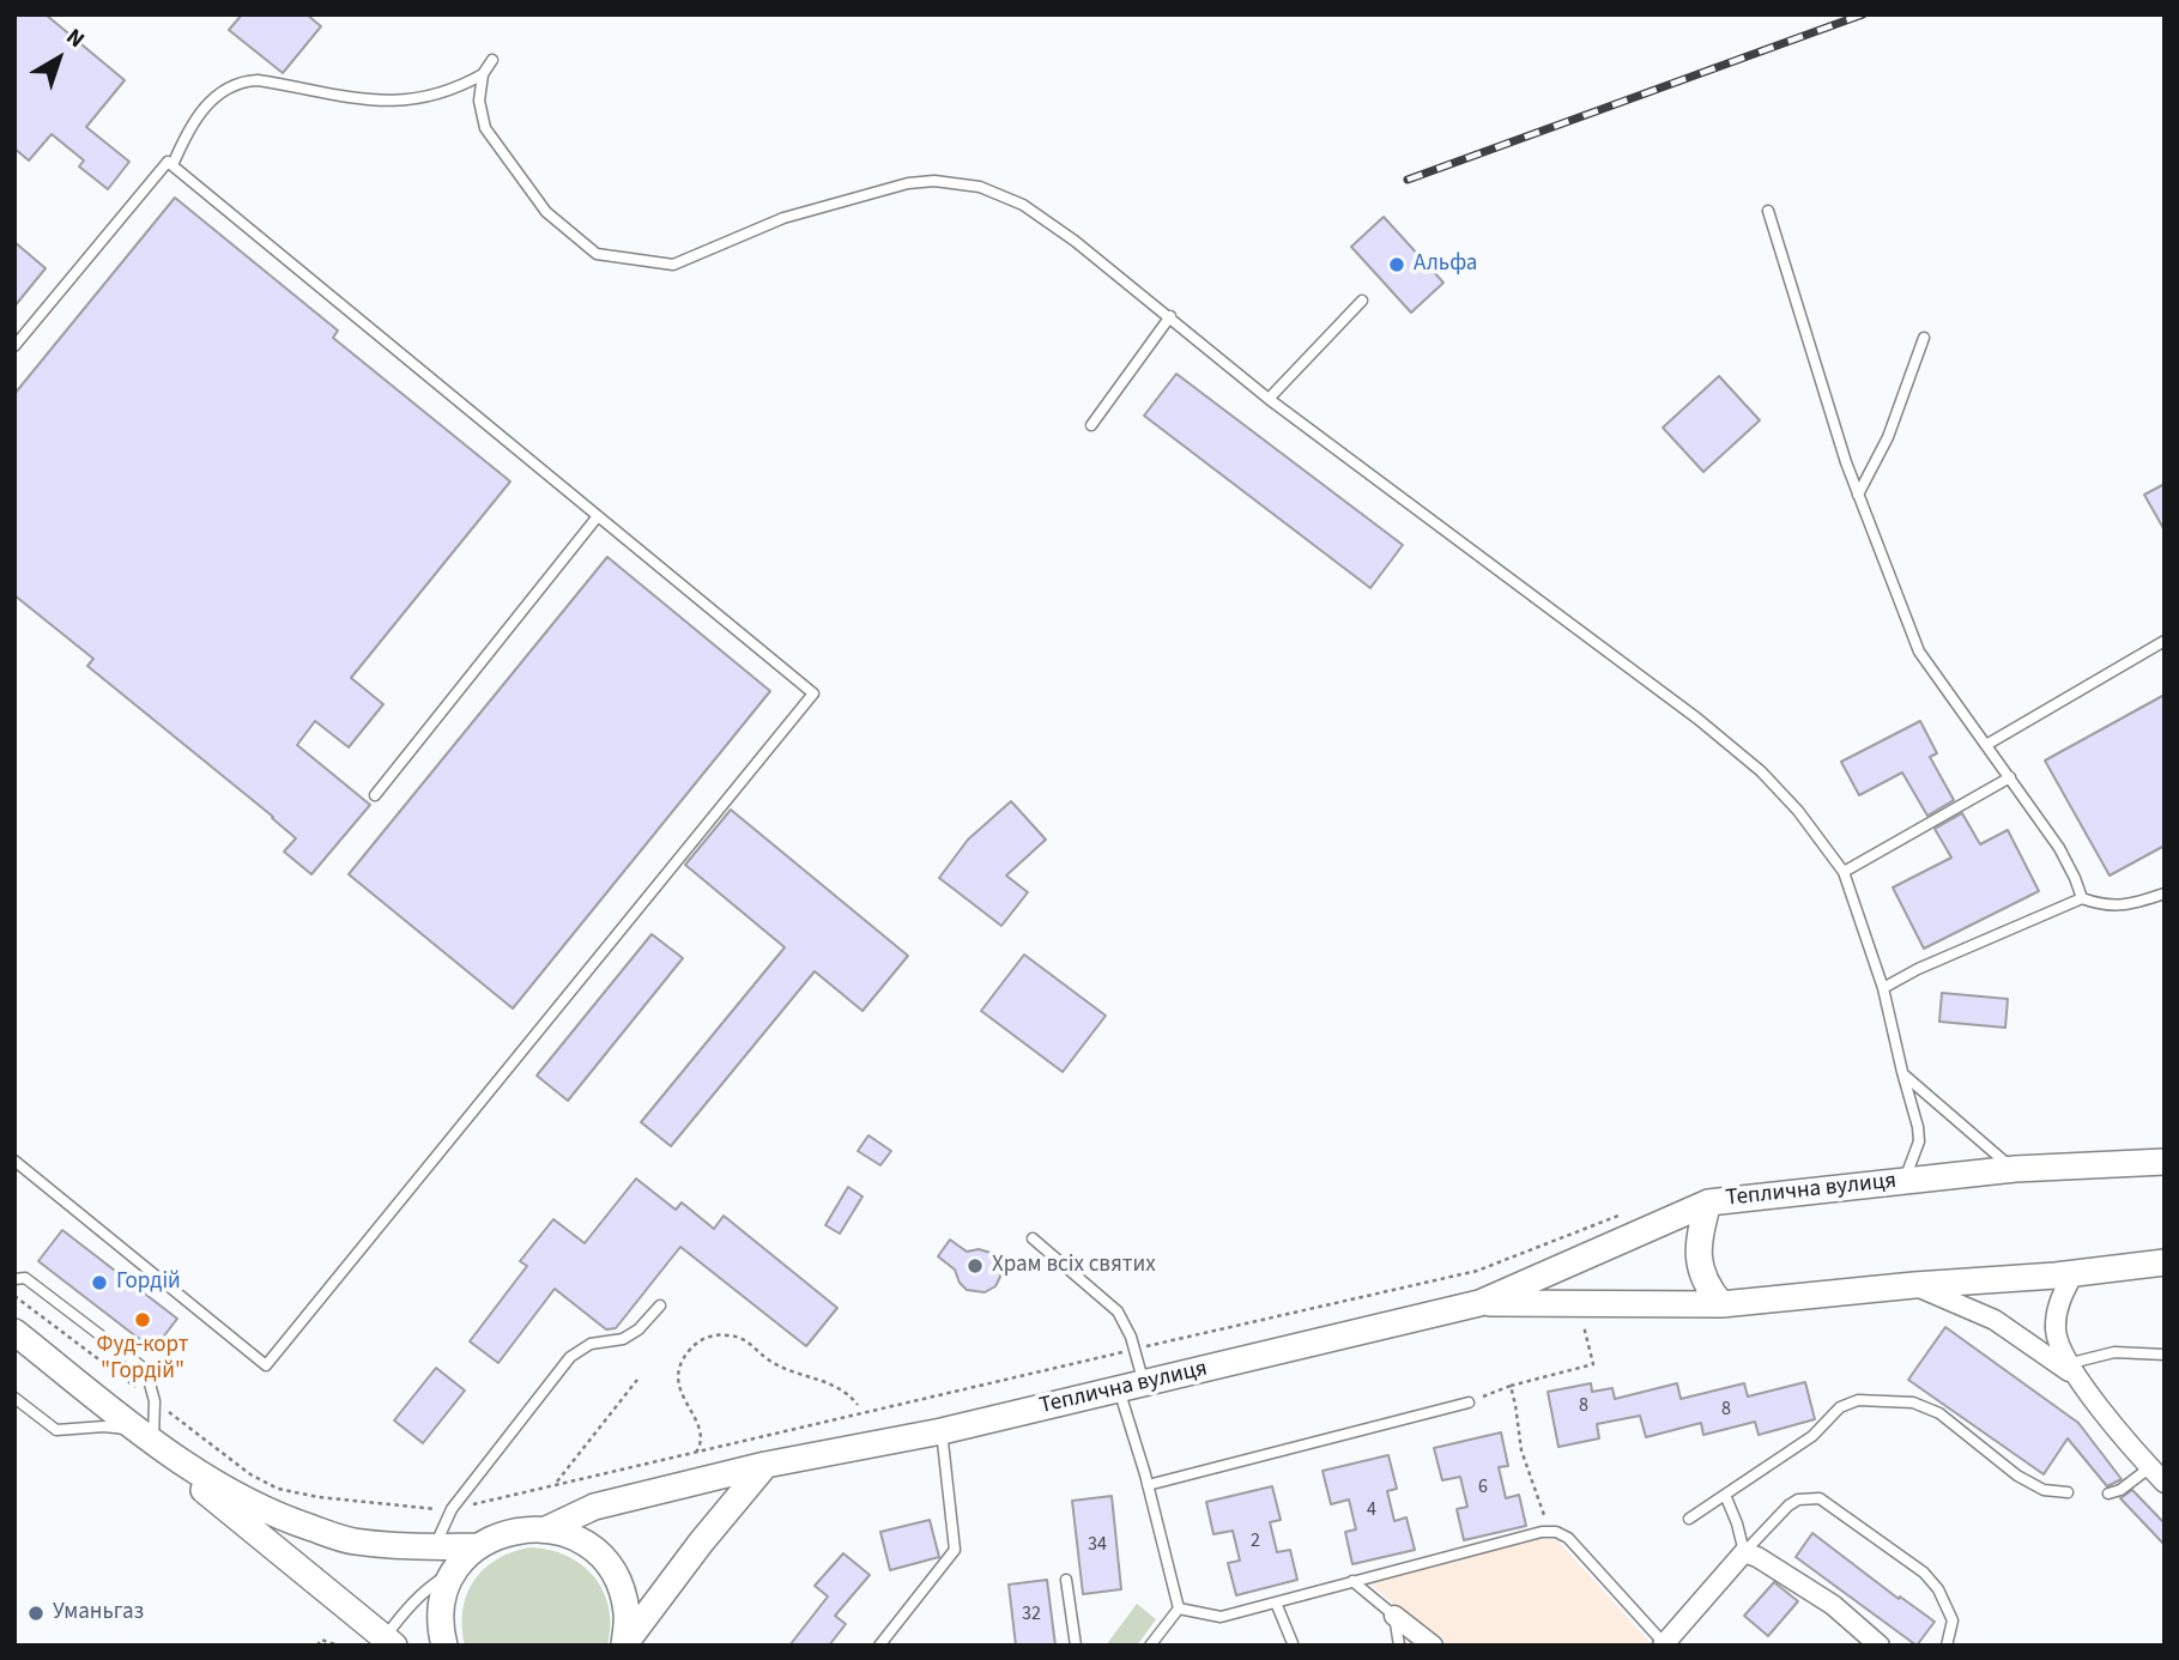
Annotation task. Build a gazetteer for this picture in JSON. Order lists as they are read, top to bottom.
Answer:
{
  "streets": {
    "main road": ["Теплична вулиця"]
  },
  "places": [
    "Альфа",
    "Храм всіх святих",
    "Гордій",
    "Фуд-корт \"Гордій\"",
    "Уманьгаз"
  ],
  "house_numbers": [
    "8",
    "8",
    "6",
    "4",
    "2",
    "34",
    "32"
  ],
  "north": "top right"
}
